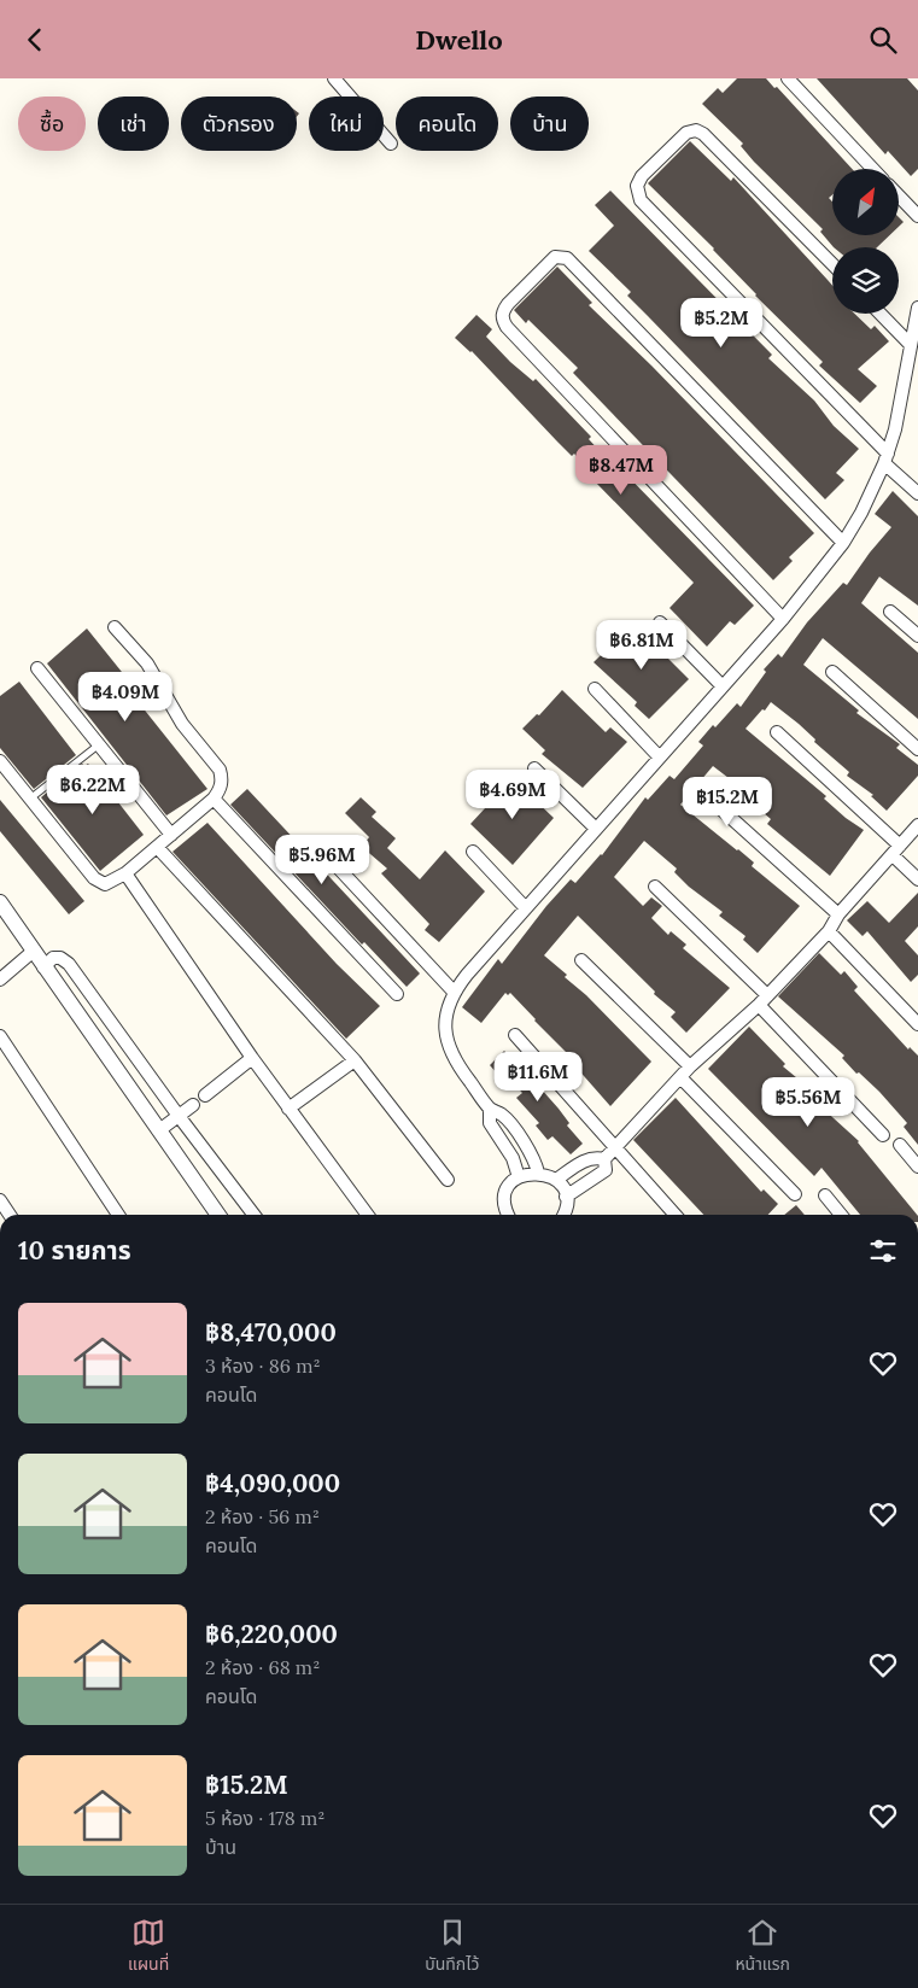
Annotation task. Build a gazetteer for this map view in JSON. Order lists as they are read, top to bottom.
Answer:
{
  "north": "top right",
  "page": {
    "header": "Dwello",
    "chip": [
      "ซื้อ",
      "เช่า",
      "ตัวกรอง",
      "ใหม่",
      "คอนโด",
      "บ้าน"
    ],
    "price": [
      "฿5.2M",
      "฿8.47M",
      "฿6.81M",
      "฿4.09M",
      "฿6.22M",
      "฿4.69M",
      "฿15.2M",
      "฿5.96M",
      "฿11.6M",
      "฿5.56M"
    ],
    "heading": "10 รายการ",
    "list": [
      {
        "name": "฿8,470,000",
        "note": "3 ห้อง · 86 m² · คอนโด"
      },
      {
        "name": "฿4,090,000",
        "note": "2 ห้อง · 56 m² · คอนโด"
      },
      {
        "name": "฿6,220,000",
        "note": "2 ห้อง · 68 m² · คอนโด"
      },
      {
        "name": "฿15.2M",
        "note": "5 ห้อง · 178 m² · บ้าน"
      }
    ],
    "tabs": ["แผนที่", "บันทึกไว้", "หน้าแรก"]
  }
}
